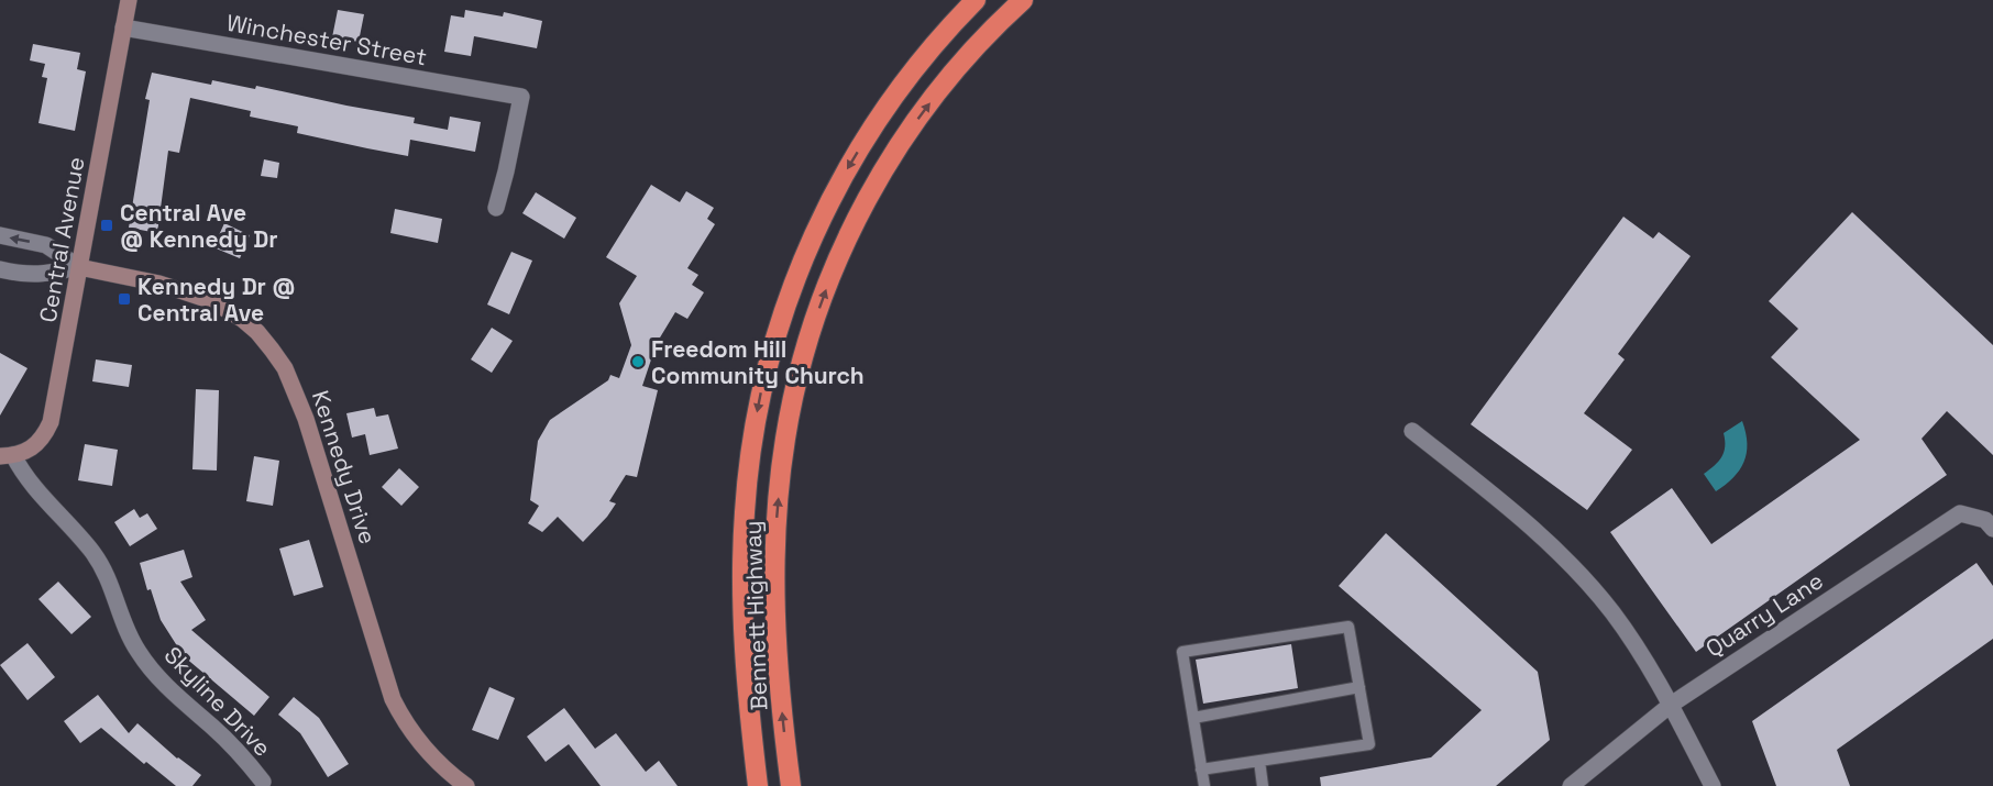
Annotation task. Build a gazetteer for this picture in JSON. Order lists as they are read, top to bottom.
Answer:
{
  "streets": {
    "highway": ["Bennett Highway"],
    "street": [
      "Winchester Street",
      "Central Avenue",
      "Kennedy Drive",
      "Quarry Lane",
      "Skyline Drive"
    ]
  },
  "crossings": [
    ["Winchester Street", "Central Avenue"],
    ["Central Avenue", "Kennedy Drive"],
    ["Central Avenue", "Skyline Drive"]
  ],
  "places": {
    "transit": ["Central Ave @ Kennedy Dr", "Kennedy Dr @ Central Ave"],
    "other": ["Freedom Hill Community Church"]
  }
}
